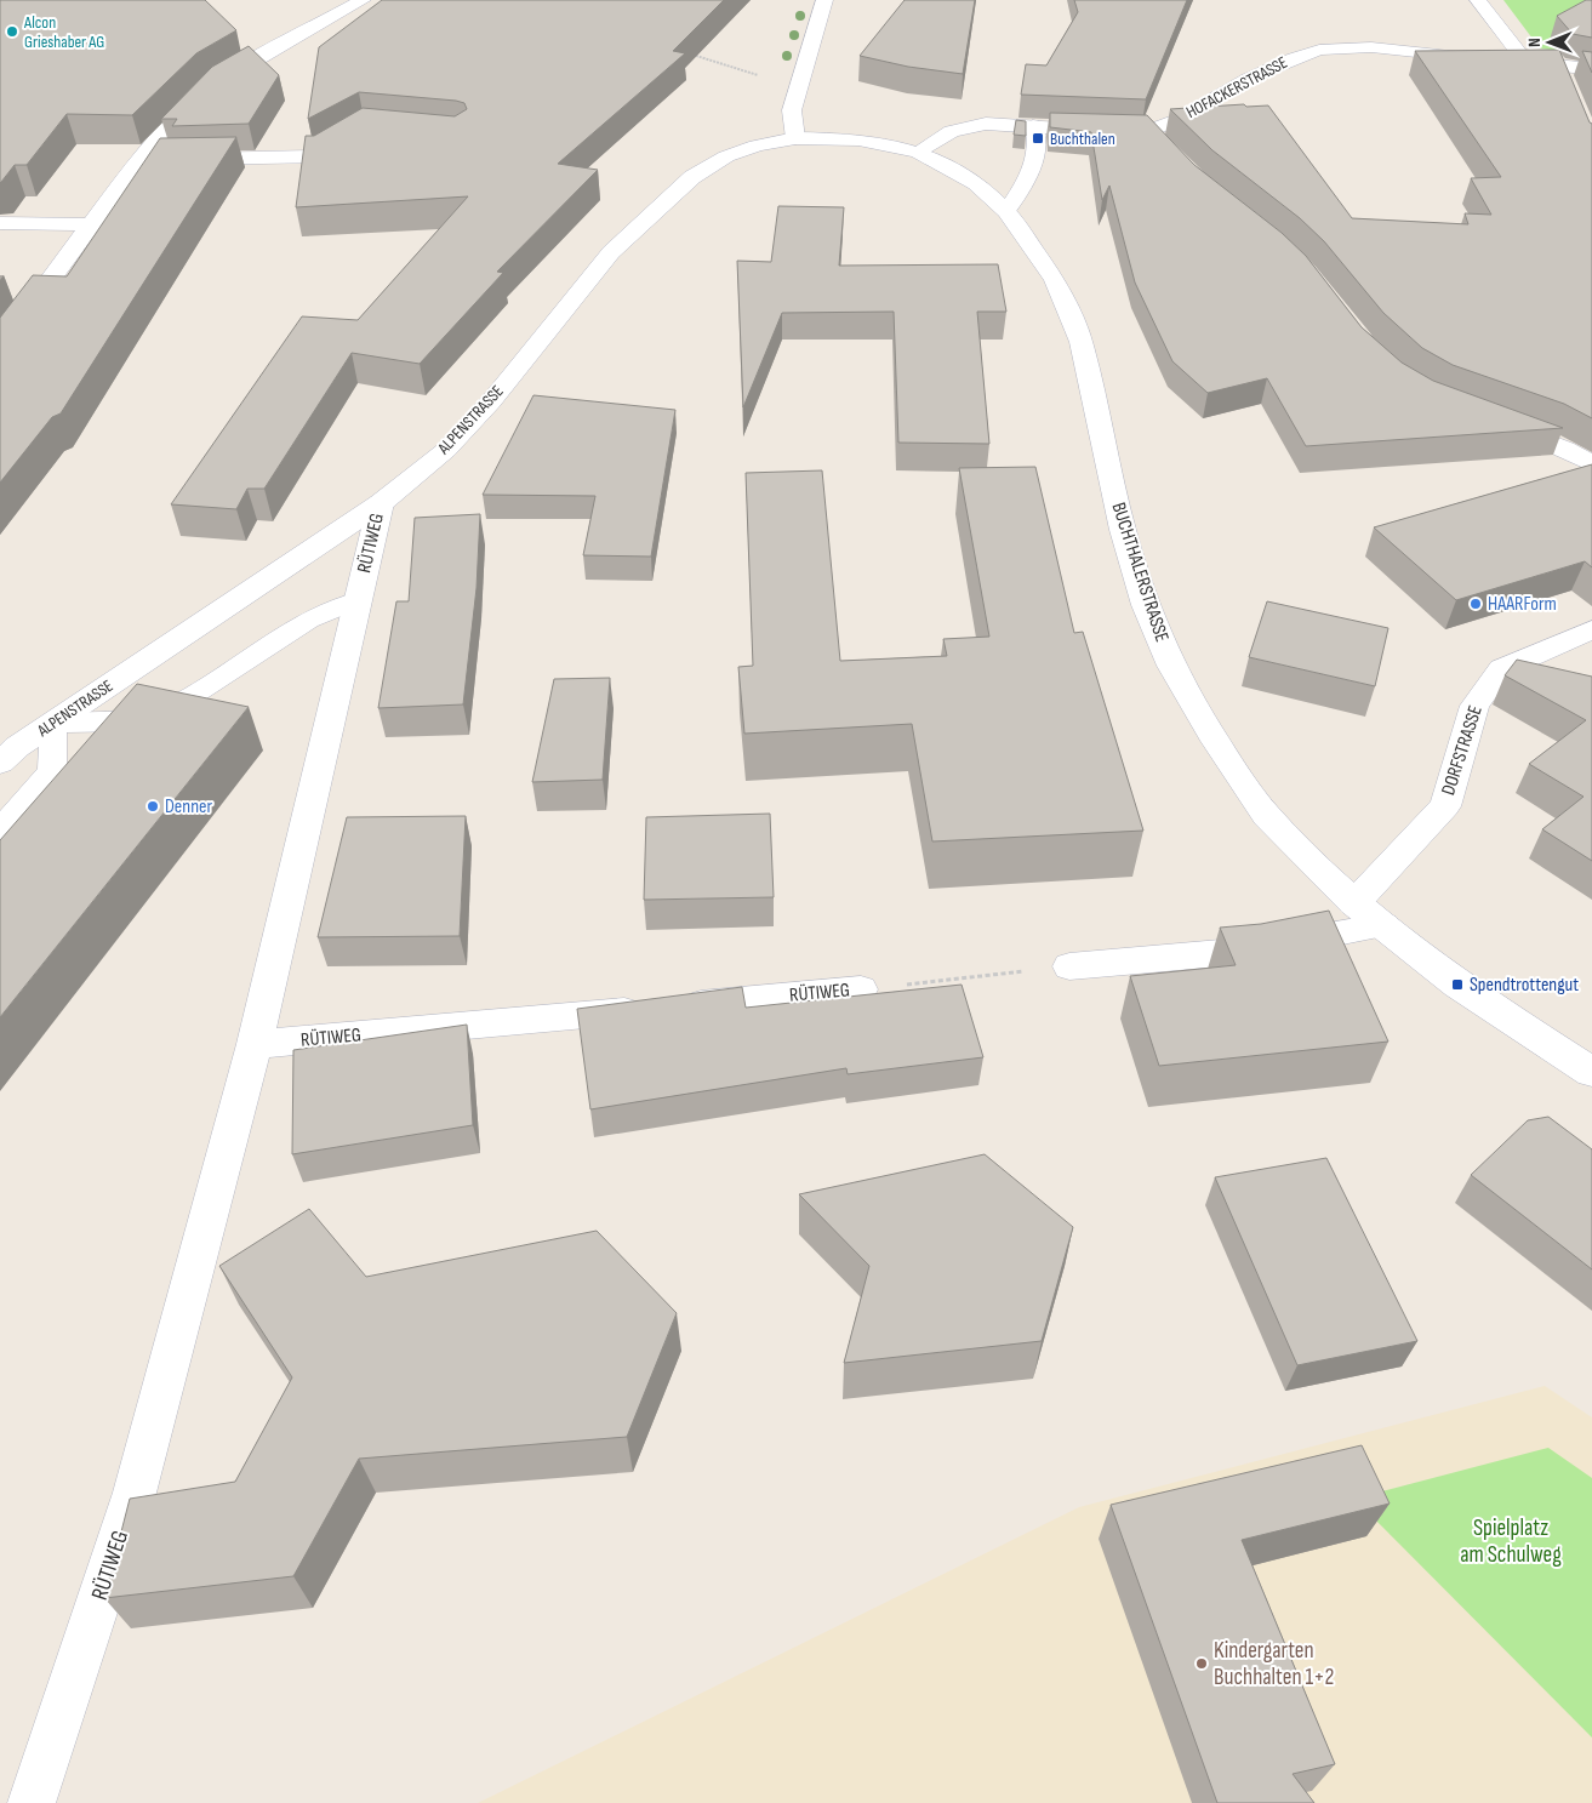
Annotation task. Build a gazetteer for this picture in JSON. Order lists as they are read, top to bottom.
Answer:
{
  "streets": {
    "street": [
      "HOFACKERSTRASSE",
      "ALPENSTRASSE",
      "RÜTIWEG",
      "BUCHTHALERSTRASSE",
      "DORFSTRASSE"
    ]
  },
  "crossings": [
    ["HOFACKERSTRASSE", "BUCHTHALERSTRASSE"],
    ["ALPENSTRASSE", "RÜTIWEG"],
    ["ALPENSTRASSE", "BUCHTHALERSTRASSE"],
    ["BUCHTHALERSTRASSE", "DORFSTRASSE"]
  ],
  "parks": ["Spielplatz am Schulweg"],
  "places": {
    "other": [
      "Alcon Grieshaber AG",
      "HAARForm",
      "Denner",
      "Kindergarten Buchhalten 1+2"
    ],
    "transit": ["Buchthalen", "Spendtrottengut"]
  },
  "north": "left"
}
